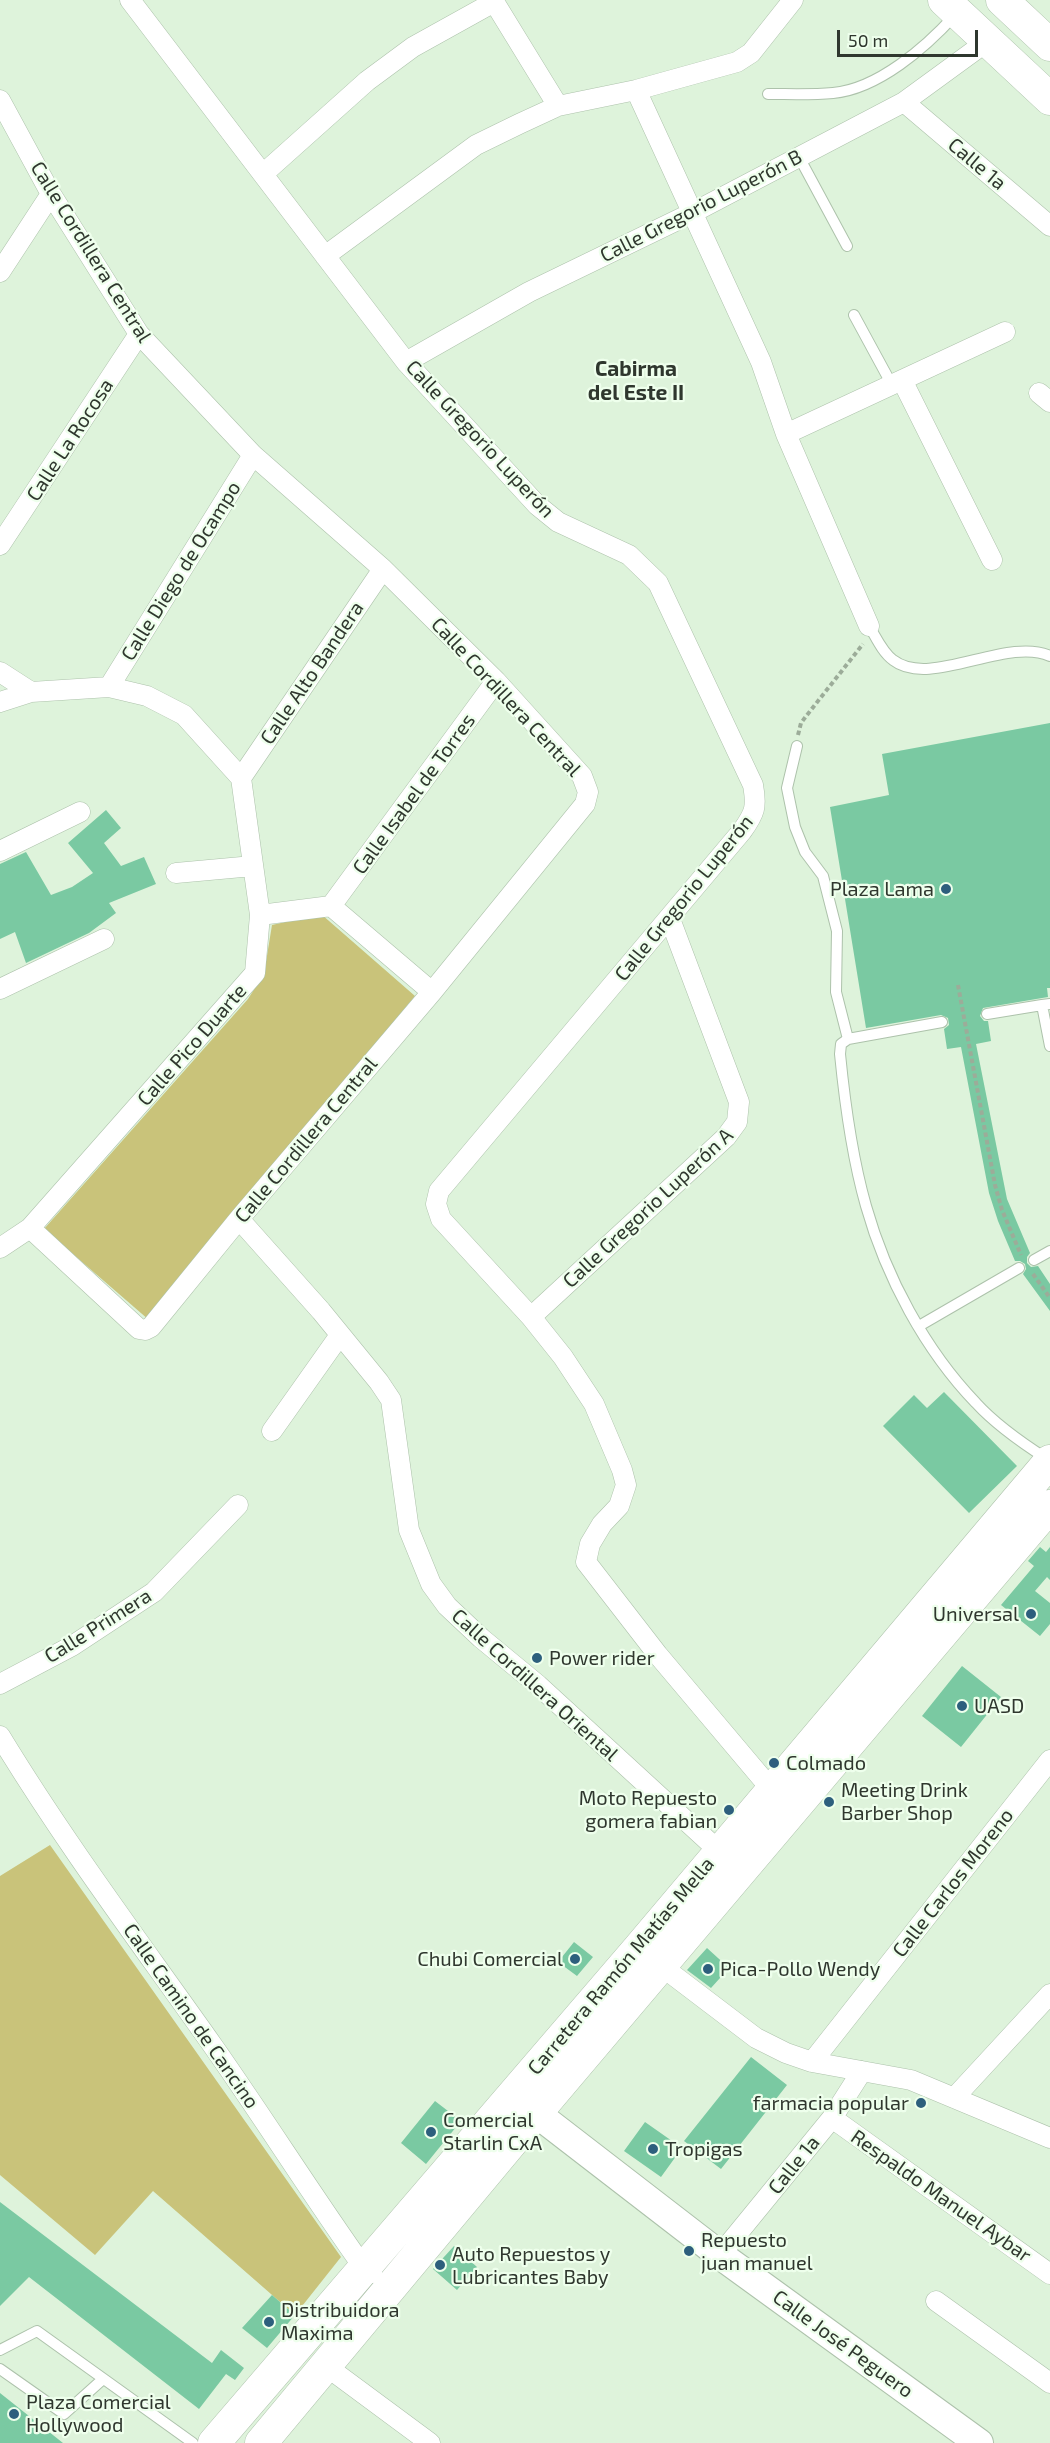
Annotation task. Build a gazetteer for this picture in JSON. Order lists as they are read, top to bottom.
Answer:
{
  "streets": {
    "main road": ["Carretera Ramón Matías Mella", "Calle José Peguero"],
    "street": [
      "Calle 1a",
      "Calle Gregorio Luperón B",
      "Calle Cordillera Central",
      "Calle Gregorio Luperón",
      "Calle La Rocosa",
      "Calle Diego de Ocampo",
      "Calle Alto Bandera",
      "Calle Isabel de Torres",
      "Calle Pico Duarte",
      "Calle Gregorio Luperón A",
      "Calle Primera",
      "Calle Cordillera Oriental",
      "Calle Carlos Moreno",
      "Calle Camino de Cancino",
      "Respaldo Manuel Aybar"
    ]
  },
  "crossings": [
    ["Calle 1a", "Calle Gregorio Luperón B"],
    ["Calle 1a", "Respaldo Manuel Aybar"],
    ["Calle 1a", "Calle José Peguero"],
    ["Calle Gregorio Luperón B", "Calle Gregorio Luperón"],
    ["Calle Cordillera Central", "Calle La Rocosa"],
    ["Calle Cordillera Central", "Calle Diego de Ocampo"],
    ["Calle Cordillera Central", "Calle Alto Bandera"],
    ["Calle Cordillera Central", "Calle Isabel de Torres"],
    ["Calle Cordillera Central", "Calle Pico Duarte"],
    ["Calle Cordillera Central", "Calle Cordillera Oriental"],
    ["Calle Gregorio Luperón", "Calle Gregorio Luperón A"],
    ["Calle Gregorio Luperón", "Carretera Ramón Matías Mella"],
    ["Calle Alto Bandera", "Calle Pico Duarte"],
    ["Calle Cordillera Oriental", "Carretera Ramón Matías Mella"],
    ["Carretera Ramón Matías Mella", "Calle Camino de Cancino"],
    ["Carretera Ramón Matías Mella", "Calle José Peguero"]
  ],
  "districts": ["Cabirma del Este II"],
  "places": [
    "Plaza Lama",
    "Universal",
    "Power rider",
    "UASD",
    "Colmado",
    "Meeting Drink Barber Shop",
    "Moto Repuesto gomera fabian",
    "Chubi Comercial",
    "Pica-Pollo Wendy",
    "farmacia popular",
    "Comercial Starlin CxA",
    "Tropigas",
    "Repuesto juan manuel",
    "Auto Repuestos y Lubricantes Baby",
    "Distribuidora Maxima",
    "Plaza Comercial Hollywood"
  ],
  "scale_bar": "50 m"
}
